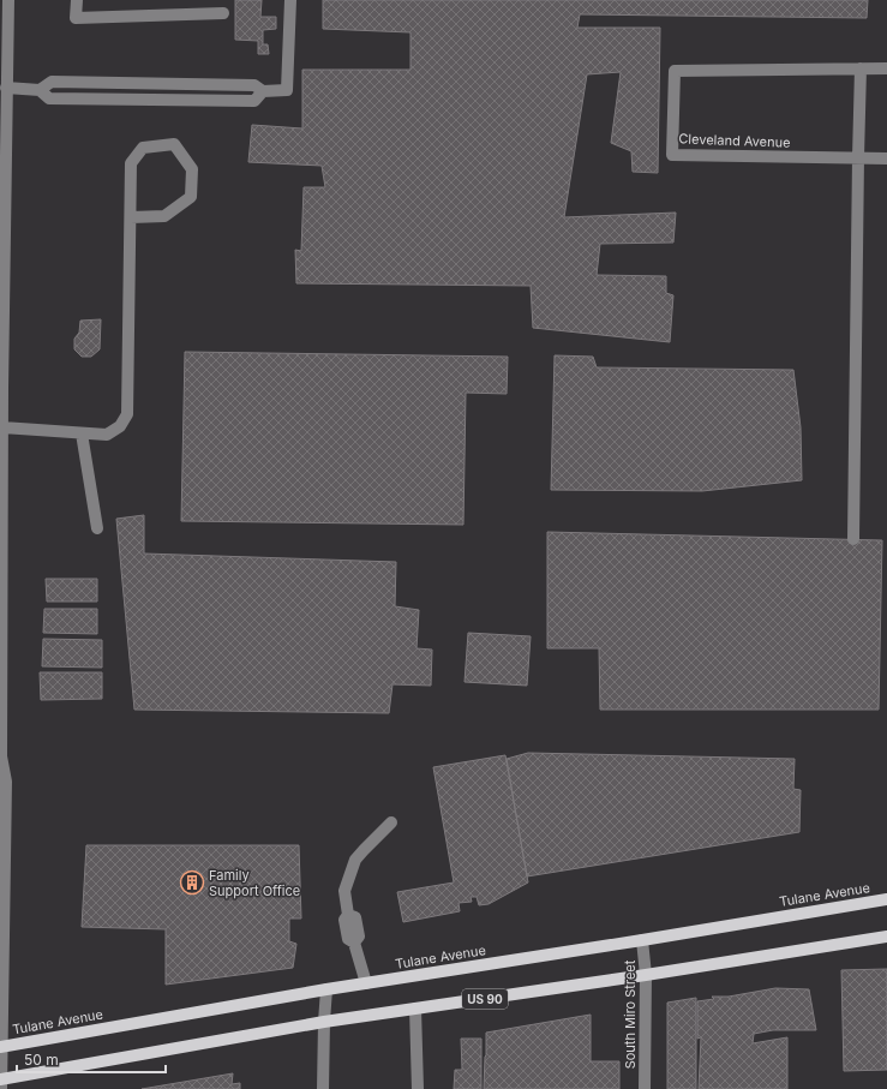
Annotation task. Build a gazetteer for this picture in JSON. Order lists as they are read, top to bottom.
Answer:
{
  "streets": {
    "main road": ["Tulane Avenue", "US 90"],
    "street": ["Cleveland Avenue", "South Miro Street"]
  },
  "crossings": [
    ["Tulane Avenue", "South Miro Street"],
    ["US 90", "South Miro Street"]
  ],
  "places": {
    "building": ["Family Support Office"]
  },
  "scale_bar": "50 m"
}
